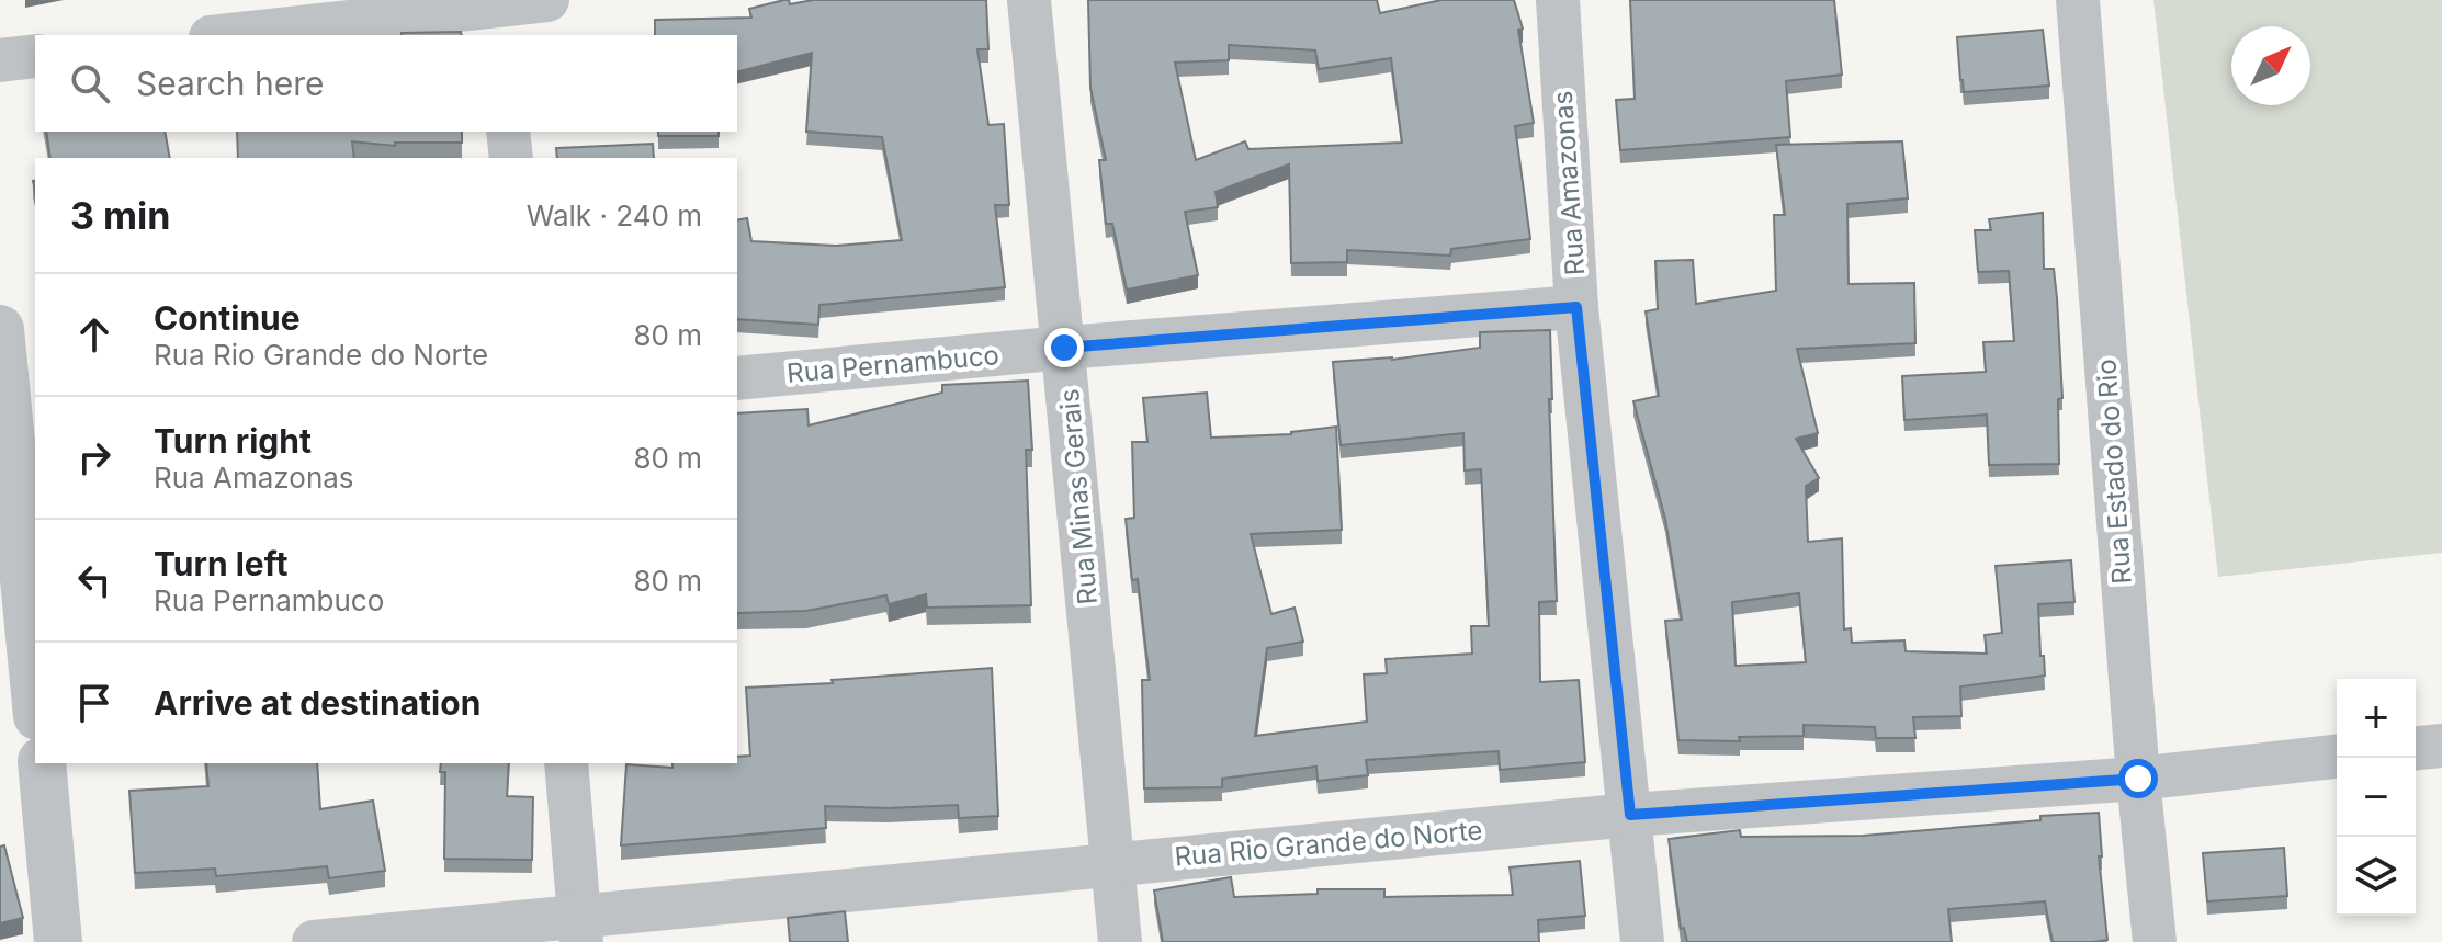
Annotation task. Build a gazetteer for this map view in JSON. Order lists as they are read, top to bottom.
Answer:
{
  "streets": {
    "street": [
      "Rua Amazonas",
      "Rua Pernambuco",
      "Rua Estado do Rio",
      "Rua Minas Gerais",
      "Rua Rio Grande do Norte"
    ]
  },
  "crossings": [
    ["Rua Amazonas", "Rua Pernambuco"],
    ["Rua Amazonas", "Rua Rio Grande do Norte"],
    ["Rua Pernambuco", "Rua Minas Gerais"],
    ["Rua Estado do Rio", "Rua Rio Grande do Norte"],
    ["Rua Minas Gerais", "Rua Rio Grande do Norte"]
  ],
  "north": "top right",
  "page": {
    "search": "Search here",
    "heading": ["3 min", "Walk · 240 m"],
    "list": [
      ["Continue", "Rua Rio Grande do Norte", "80 m"],
      ["Turn right", "Rua Amazonas", "80 m"],
      ["Turn left", "Rua Pernambuco", "80 m"],
      "Arrive at destination"
    ],
    "map_buttons": ["+", "−"]
  }
}
